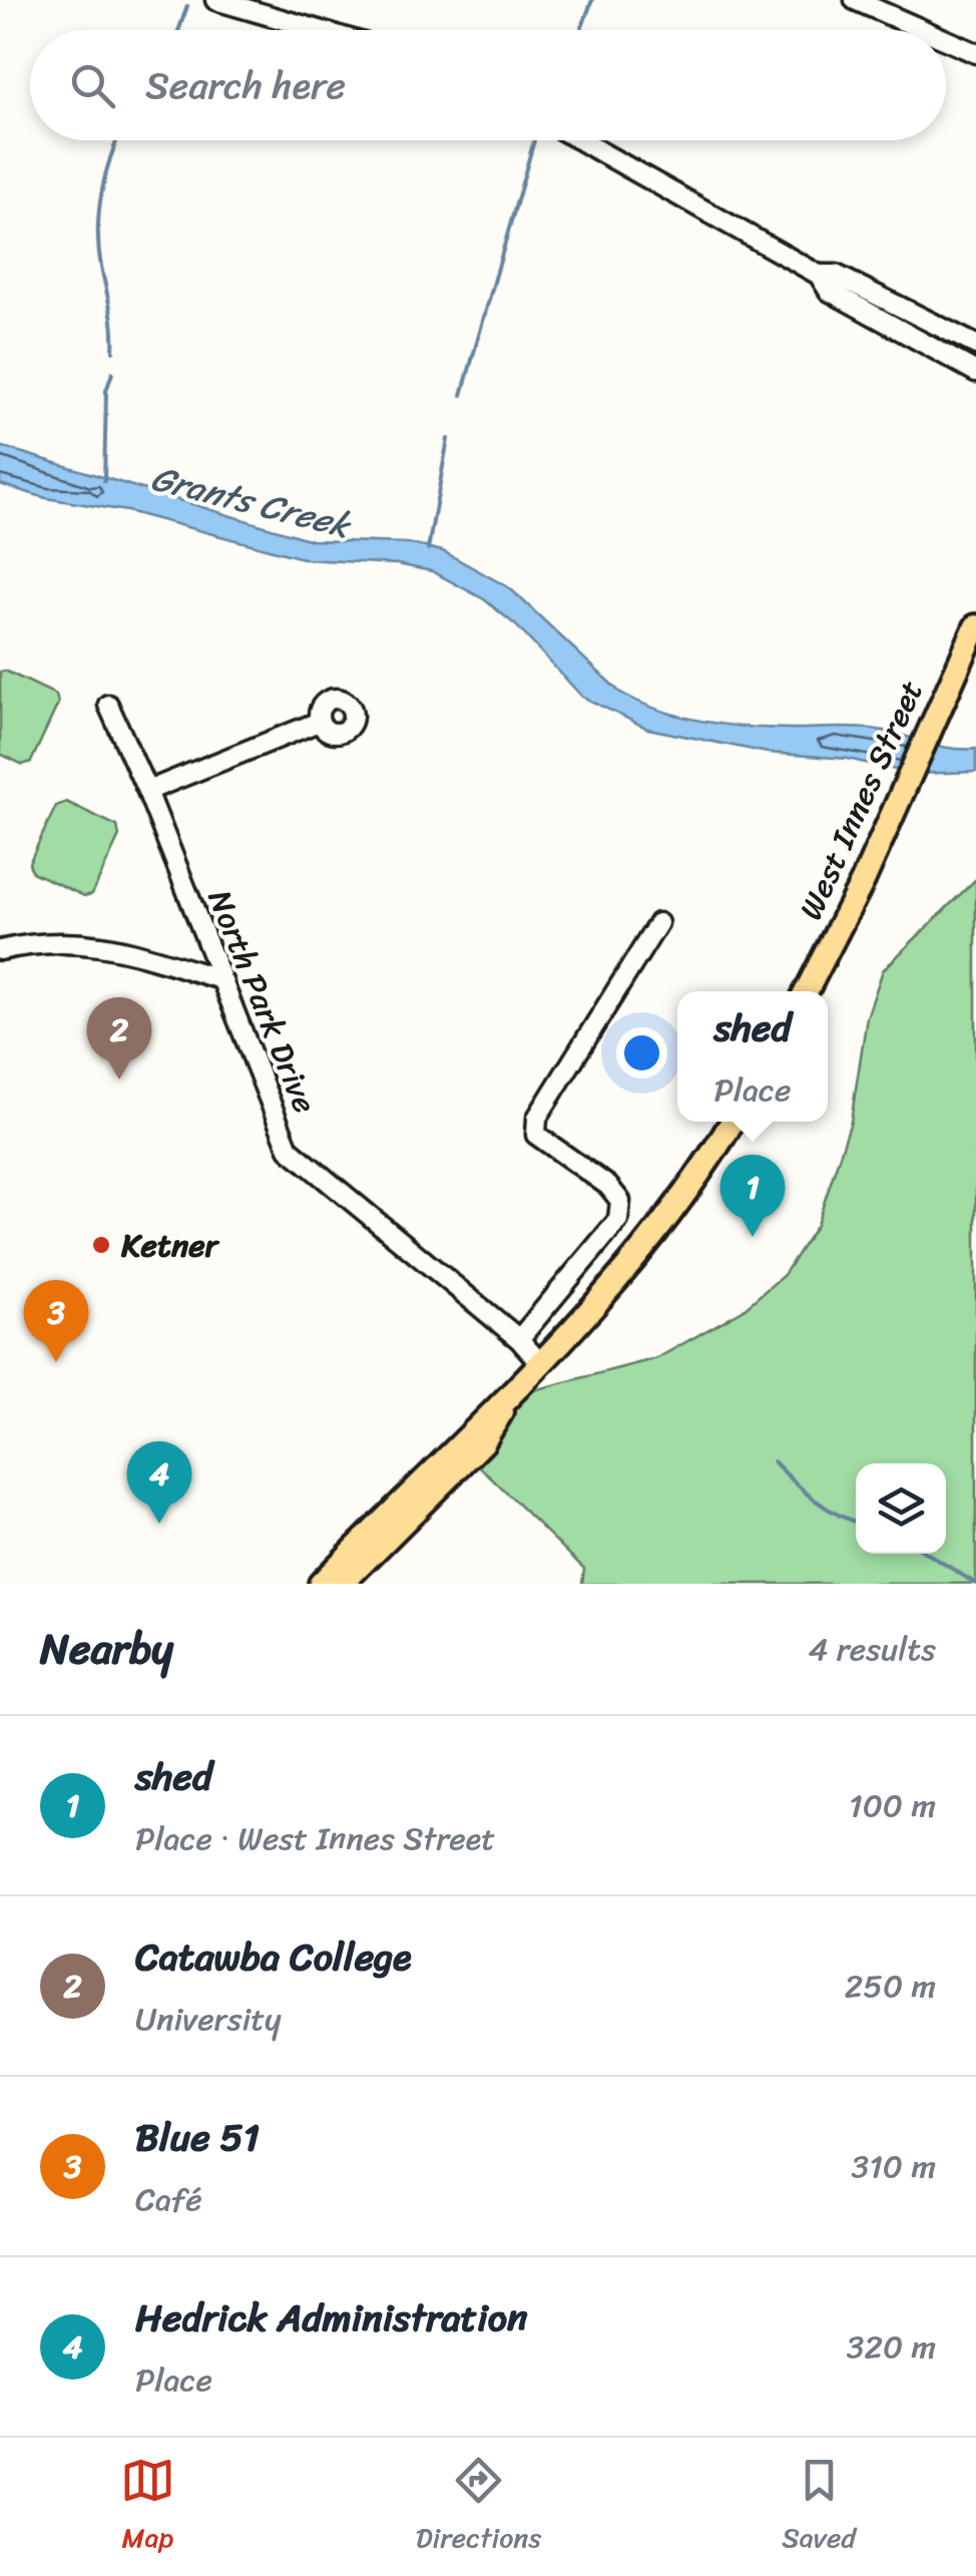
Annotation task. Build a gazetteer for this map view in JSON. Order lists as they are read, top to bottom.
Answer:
{
  "streets": {
    "main road": ["West Innes Street"],
    "street": ["North Park Drive"]
  },
  "water": ["Grants Creek"],
  "places": ["Ketner"],
  "page": {
    "search": "Search here",
    "popup": ["shed", "Place"],
    "pins": [
      "2",
      "1",
      "3",
      "4"
    ],
    "heading": ["Nearby", "4 results"],
    "list": [
      {
        "mark": "1",
        "name": "shed",
        "note": "Place · West Innes Street",
        "value": "100 m"
      },
      {
        "mark": "2",
        "name": "Catawba College",
        "note": "University",
        "value": "250 m"
      },
      {
        "mark": "3",
        "name": "Blue 51",
        "note": "Café",
        "value": "310 m"
      },
      {
        "mark": "4",
        "name": "Hedrick Administration",
        "note": "Place",
        "value": "320 m"
      }
    ],
    "nav": ["Map", "Directions", "Saved"]
  }
}
